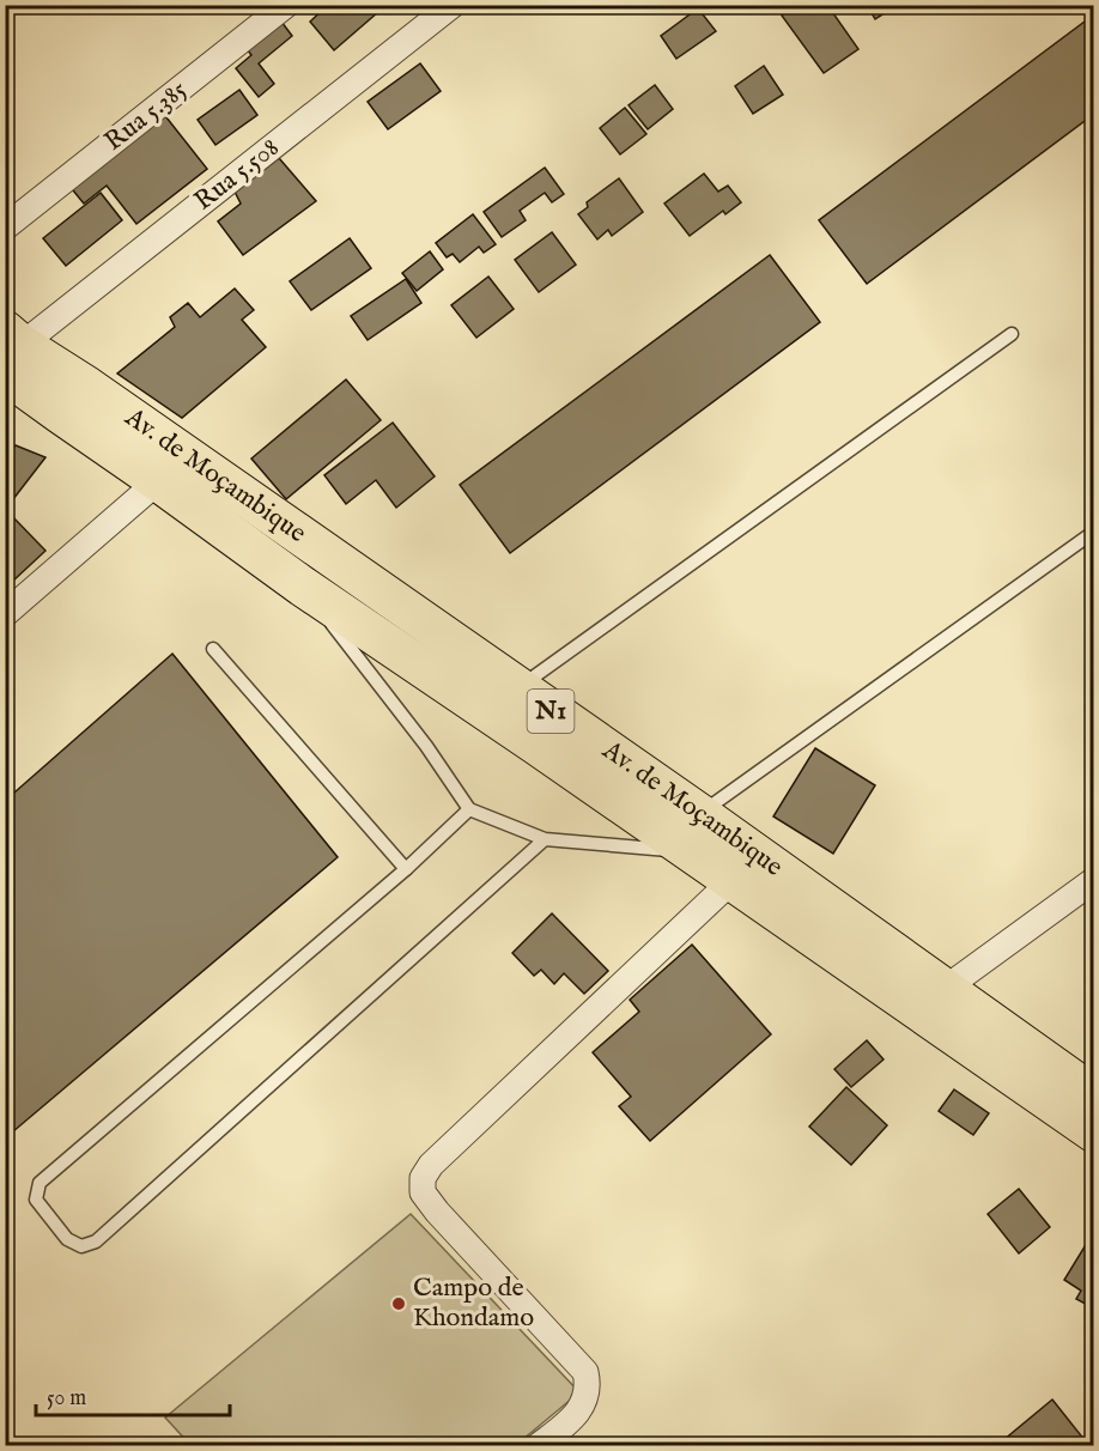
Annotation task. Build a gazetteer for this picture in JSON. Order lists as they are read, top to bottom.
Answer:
{
  "streets": {
    "highway": ["Av. de Moçambique", "N1"],
    "street": ["Rua 5.385", "Rua 5.508"]
  },
  "crossings": [
    ["Rua 5.508", "Av. de Moçambique"]
  ],
  "places": ["Campo de Khondamo"],
  "scale_bar": "50 m"
}
